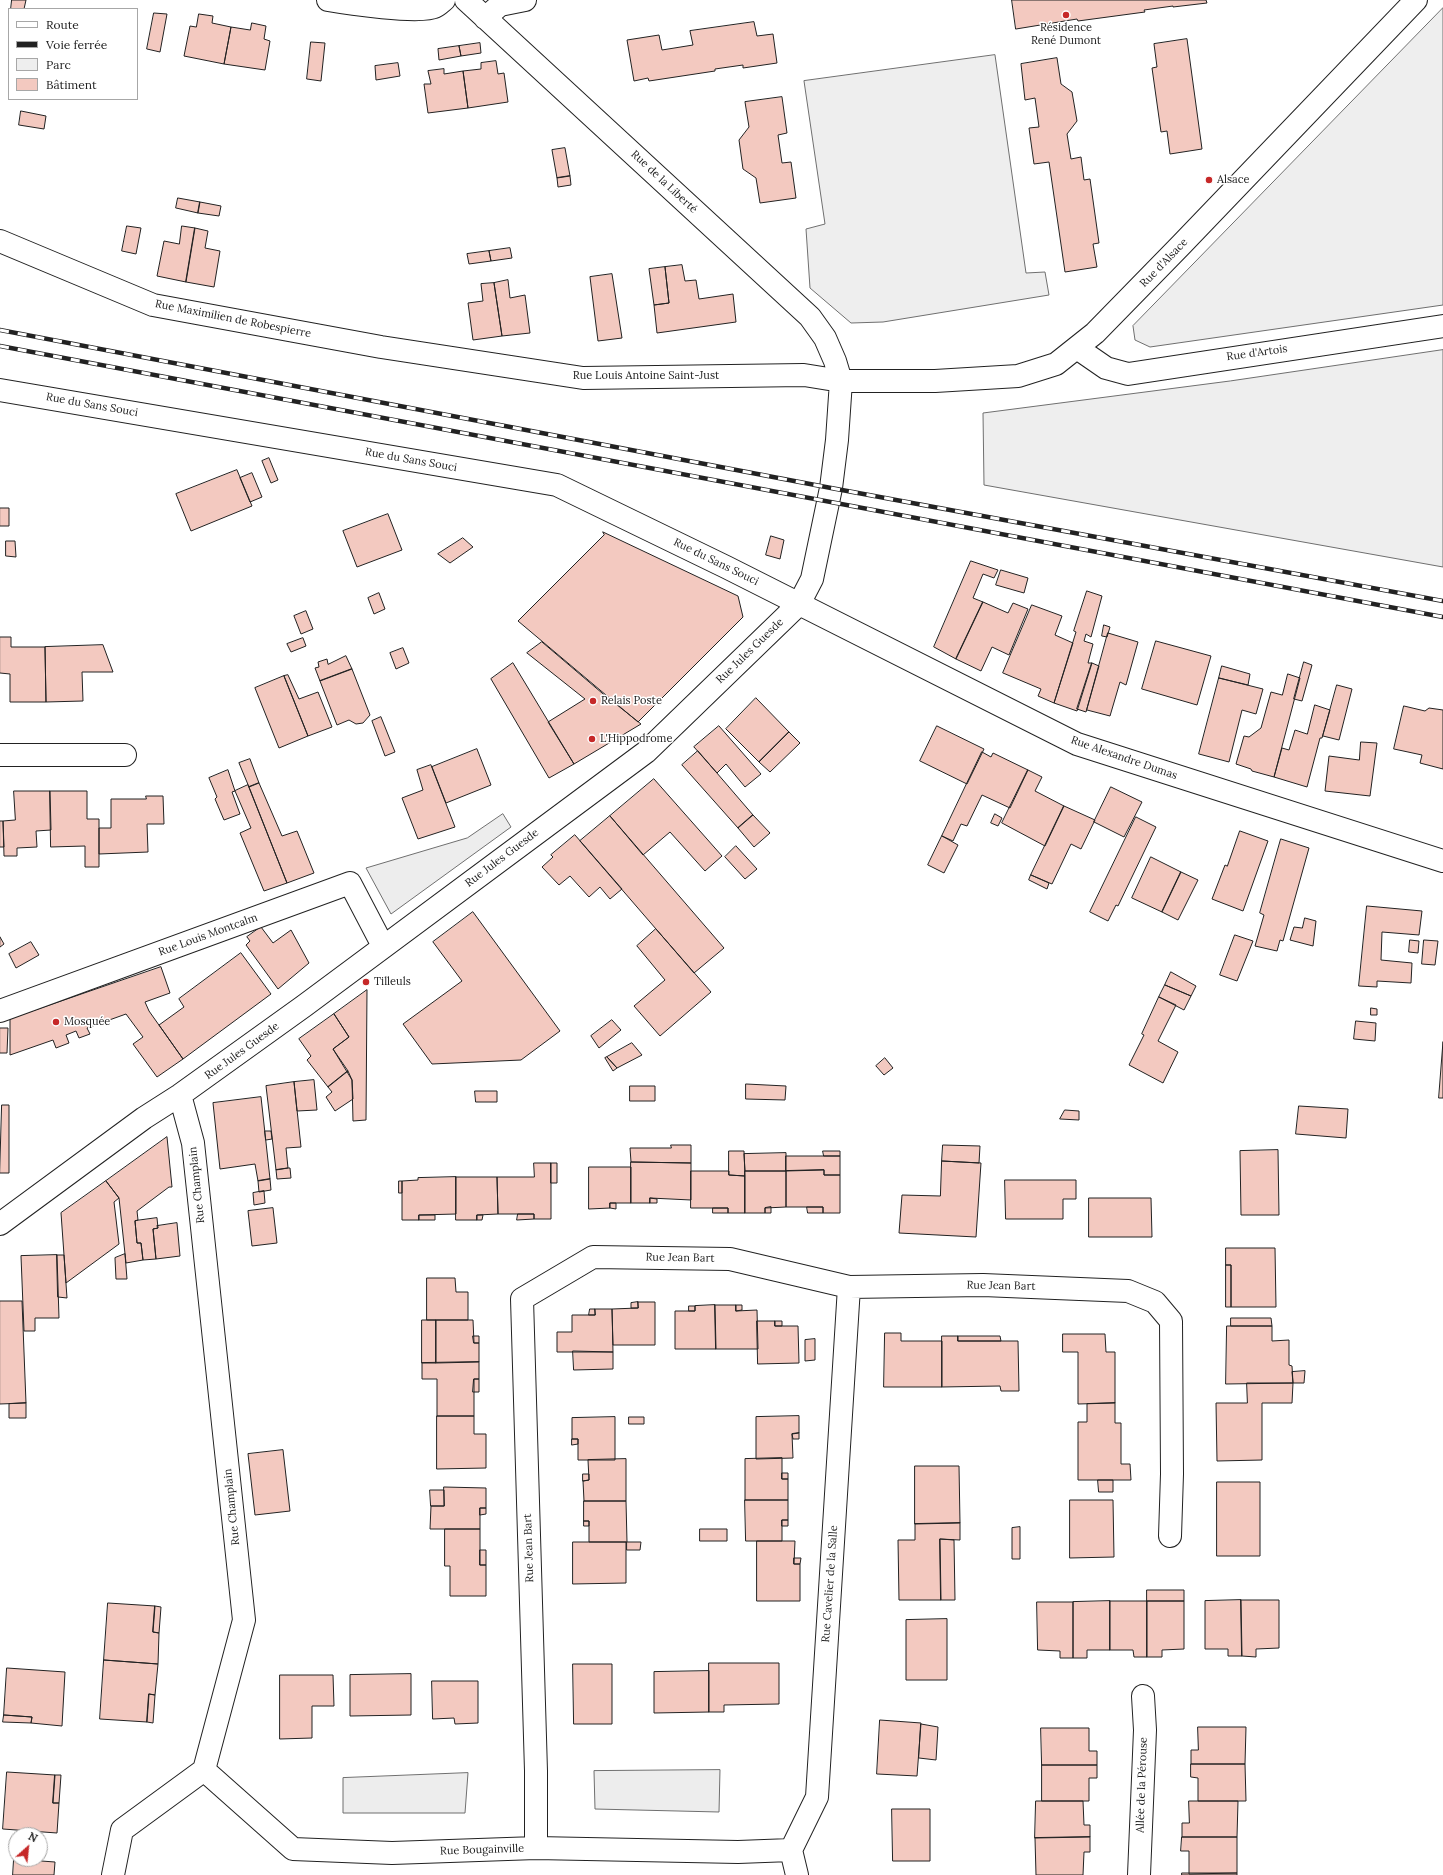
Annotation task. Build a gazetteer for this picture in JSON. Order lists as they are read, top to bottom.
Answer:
{
  "streets": {
    "street": [
      "Rue de la Liberté",
      "Rue d'Alsace",
      "Rue Maximilien de Robespierre",
      "Rue d'Artois",
      "Rue Louis Antoine Saint-Just",
      "Rue du Sans Souci",
      "Rue Jules Guesde",
      "Rue Alexandre Dumas",
      "Rue Louis Montcalm",
      "Rue Champlain",
      "Rue Jean Bart",
      "Rue Cavelier de la Salle",
      "Allée de la Pérouse",
      "Rue Bougainville"
    ]
  },
  "crossings": [
    ["Rue de la Liberté", "Rue d'Alsace"],
    ["Rue de la Liberté", "Rue Louis Antoine Saint-Just"],
    ["Rue de la Liberté", "Rue Jules Guesde"],
    ["Rue d'Alsace", "Rue d'Artois"],
    ["Rue d'Alsace", "Rue Louis Antoine Saint-Just"],
    ["Rue d'Alsace", "Rue Jules Guesde"],
    ["Rue Maximilien de Robespierre", "Rue Louis Antoine Saint-Just"],
    ["Rue Louis Antoine Saint-Just", "Rue Jules Guesde"],
    ["Rue du Sans Souci", "Rue Jules Guesde"],
    ["Rue du Sans Souci", "Rue Alexandre Dumas"],
    ["Rue Jules Guesde", "Rue Alexandre Dumas"],
    ["Rue Jules Guesde", "Rue Louis Montcalm"],
    ["Rue Jules Guesde", "Rue Champlain"],
    ["Rue Champlain", "Rue Bougainville"],
    ["Rue Jean Bart", "Rue Cavelier de la Salle"],
    ["Rue Jean Bart", "Rue Bougainville"],
    ["Rue Cavelier de la Salle", "Rue Bougainville"]
  ],
  "places": [
    "Résidence René Dumont",
    "Alsace",
    "Relais Poste",
    "L'Hippodrome",
    "Tilleuls",
    "Mosquée"
  ],
  "legend": [
    "Route",
    "Voie ferrée",
    "Parc",
    "Bâtiment"
  ],
  "north": "top right"
}
